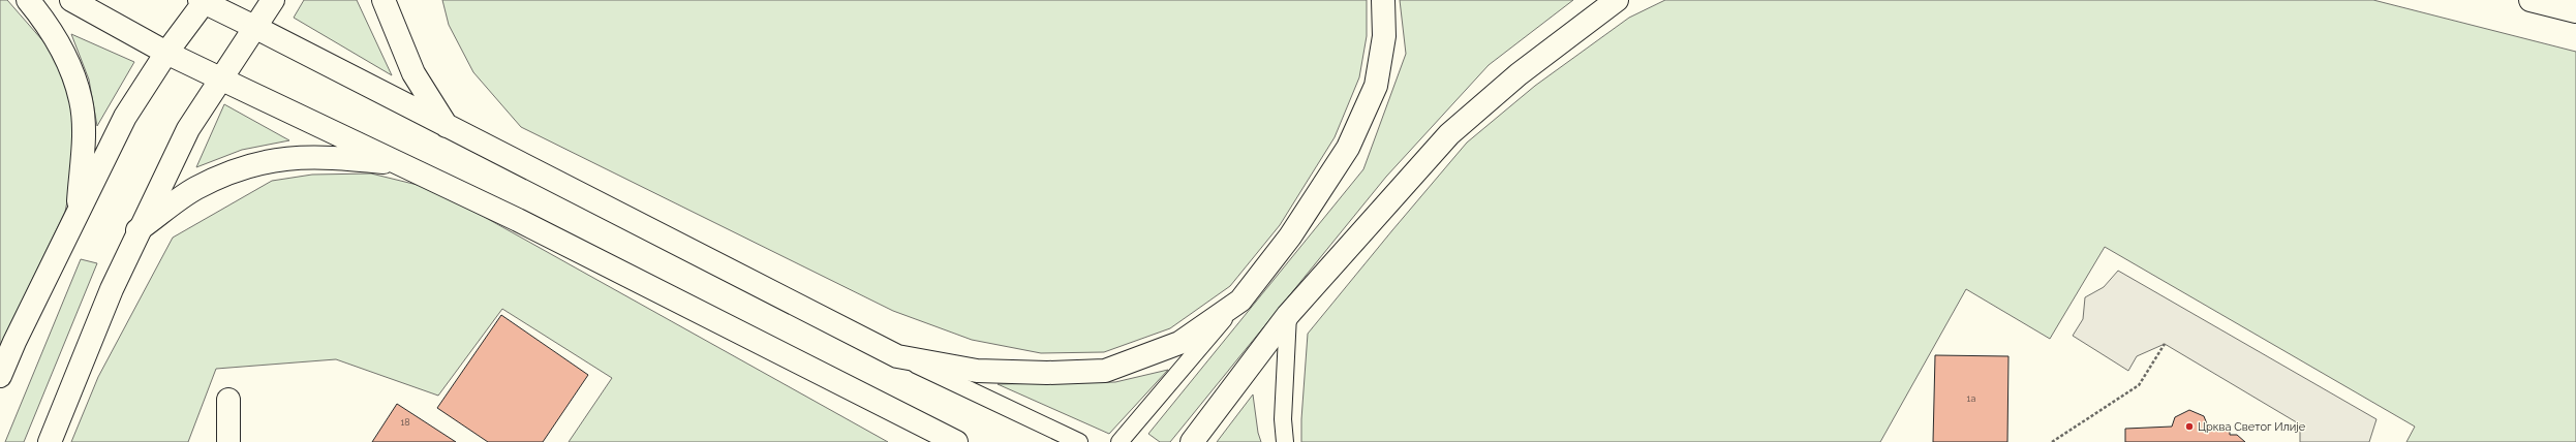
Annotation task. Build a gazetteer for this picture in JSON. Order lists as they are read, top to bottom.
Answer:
{
  "places": ["Црква Светог Илије"],
  "house_numbers": ["1a", "18"]
}
